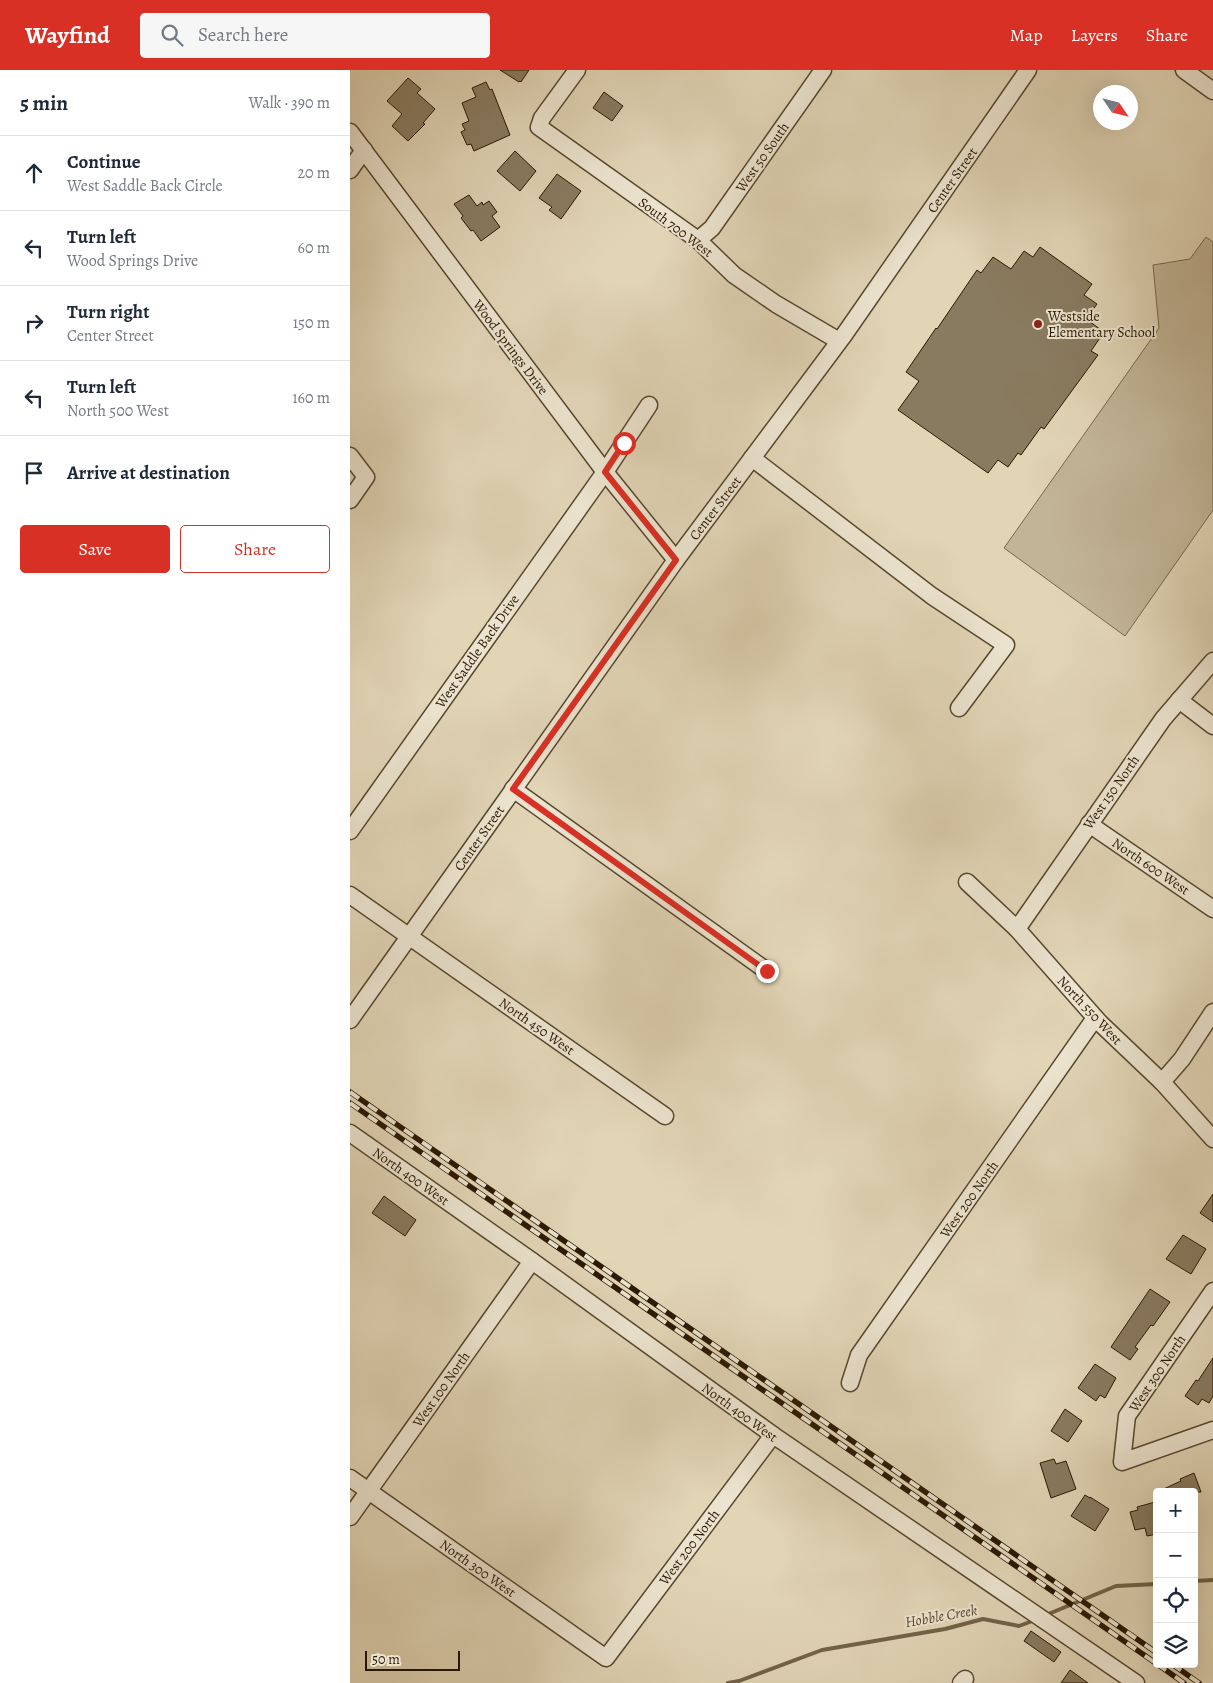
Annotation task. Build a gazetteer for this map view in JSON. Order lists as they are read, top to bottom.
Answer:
{
  "streets": {
    "street": [
      "West 50 South",
      "Center Street",
      "South 700 West",
      "Wood Springs Drive",
      "West Saddle Back Drive",
      "West 150 North",
      "North 600 West",
      "North 550 West",
      "North 450 West",
      "North 400 West",
      "West 200 North",
      "West 300 North",
      "West 100 North",
      "North 300 West"
    ]
  },
  "crossings": [
    ["West 50 South", "South 700 West"],
    ["Center Street", "South 700 West"],
    ["Center Street", "Wood Springs Drive"],
    ["Center Street", "North 450 West"],
    ["Wood Springs Drive", "West Saddle Back Drive"],
    ["West 150 North", "North 600 West"],
    ["West 150 North", "North 550 West"],
    ["North 550 West", "West 200 North"],
    ["North 400 West", "West 200 North"],
    ["North 400 West", "West 100 North"],
    ["West 200 North", "North 300 West"],
    ["West 100 North", "North 300 West"]
  ],
  "water": ["Hobble Creek"],
  "places": ["Westside Elementary School"],
  "scale_bar": "50 m",
  "north": "bottom right",
  "page": {
    "header": "Wayfind",
    "search": "Search here",
    "nav": ["Map", "Layers", "Share"],
    "heading": ["5 min", "Walk · 390 m"],
    "list": [
      ["Continue", "West Saddle Back Circle", "20 m"],
      ["Turn left", "Wood Springs Drive", "60 m"],
      ["Turn right", "Center Street", "150 m"],
      ["Turn left", "North 500 West", "160 m"],
      "Arrive at destination"
    ],
    "buttons": ["Save", "Share"],
    "map_buttons": ["+", "−"],
    "scale": "50 m"
  }
}
